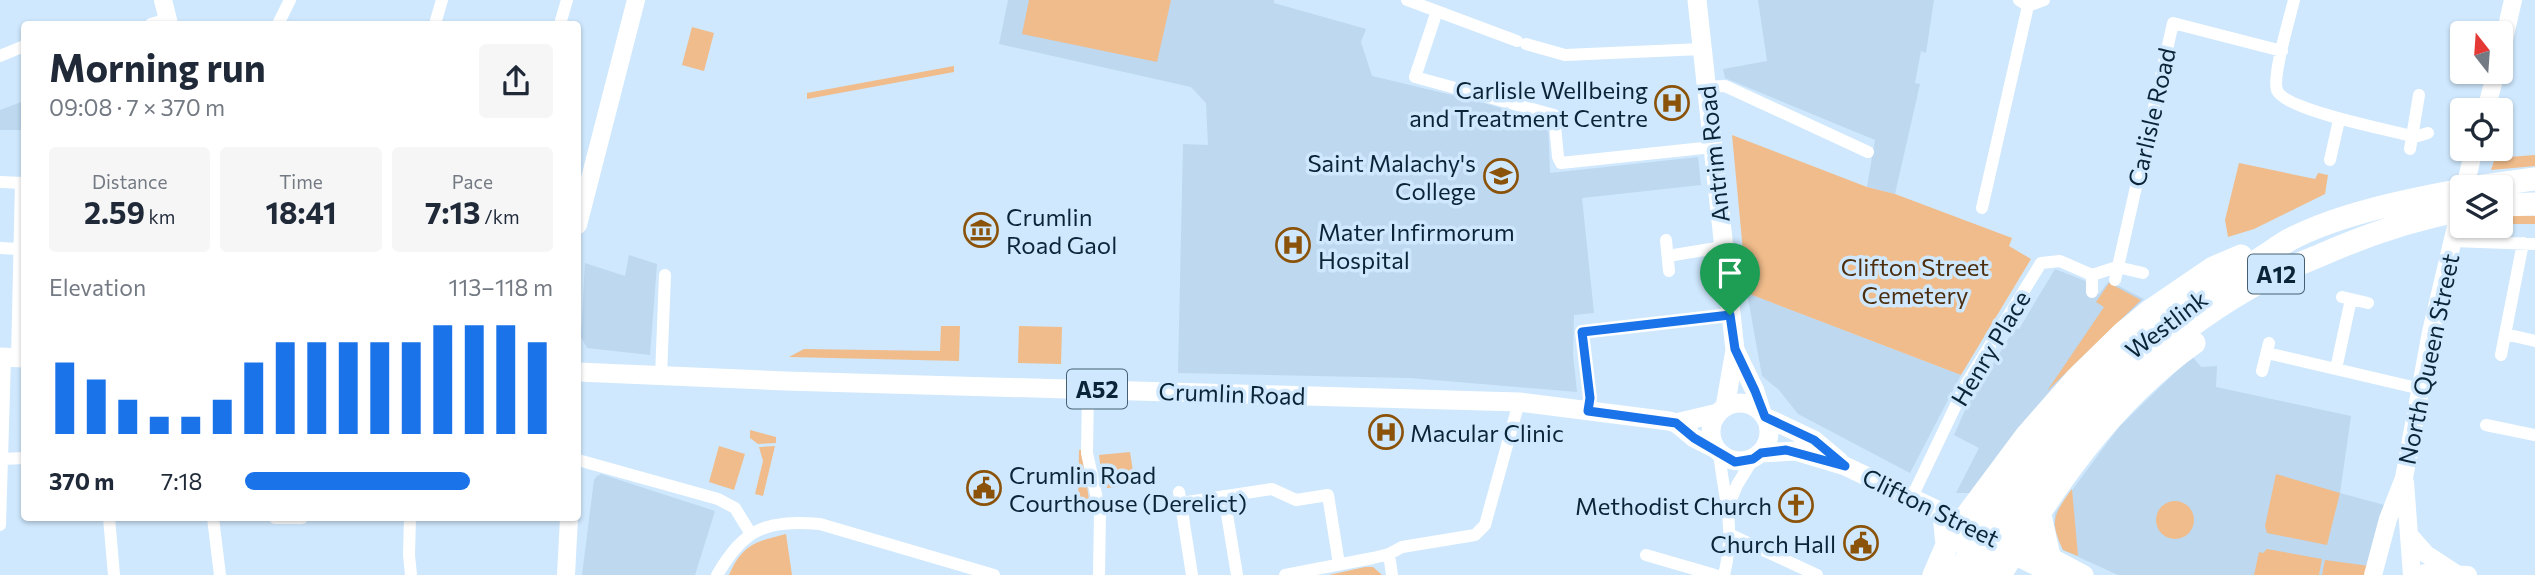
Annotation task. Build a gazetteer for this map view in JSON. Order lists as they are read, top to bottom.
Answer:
{
  "streets": {
    "highway": ["A12", "Westlink"],
    "main road": [
      "Antrim Road",
      "North Queen Street",
      "A52",
      "Crumlin Road",
      "Clifton Street"
    ],
    "street": ["Carlisle Road", "Henry Place"]
  },
  "crossings": [
    ["Antrim Road", "Crumlin Road"],
    ["Antrim Road", "Clifton Street"],
    ["Henry Place", "Clifton Street"],
    ["Crumlin Road", "Clifton Street"]
  ],
  "parks": ["Clifton Street Cemetery"],
  "places": {
    "hospital": ["Carlisle Wellbeing and Treatment Centre", "Mater Infirmorum Hospital", "Macular Clinic"],
    "school or university": ["Saint Malachy's College"],
    "museum": ["Crumlin Road Gaol"],
    "public building": ["Crumlin Road Courthouse (Derelict)", "Church Hall"],
    "church": ["Methodist Church"]
  },
  "north": "top",
  "page": {
    "heading": ["Morning run", "09:08 · 7 × 370 m"],
    "stats": [
      ["Distance", "2.59 km"],
      ["Time", "18:41"],
      ["Pace", "7:13 /km"]
    ],
    "chart": ["Elevation", "113–118 m"],
    "list": [
      {
        "name": "370 m",
        "note": "7:18"
      }
    ]
  }
}
